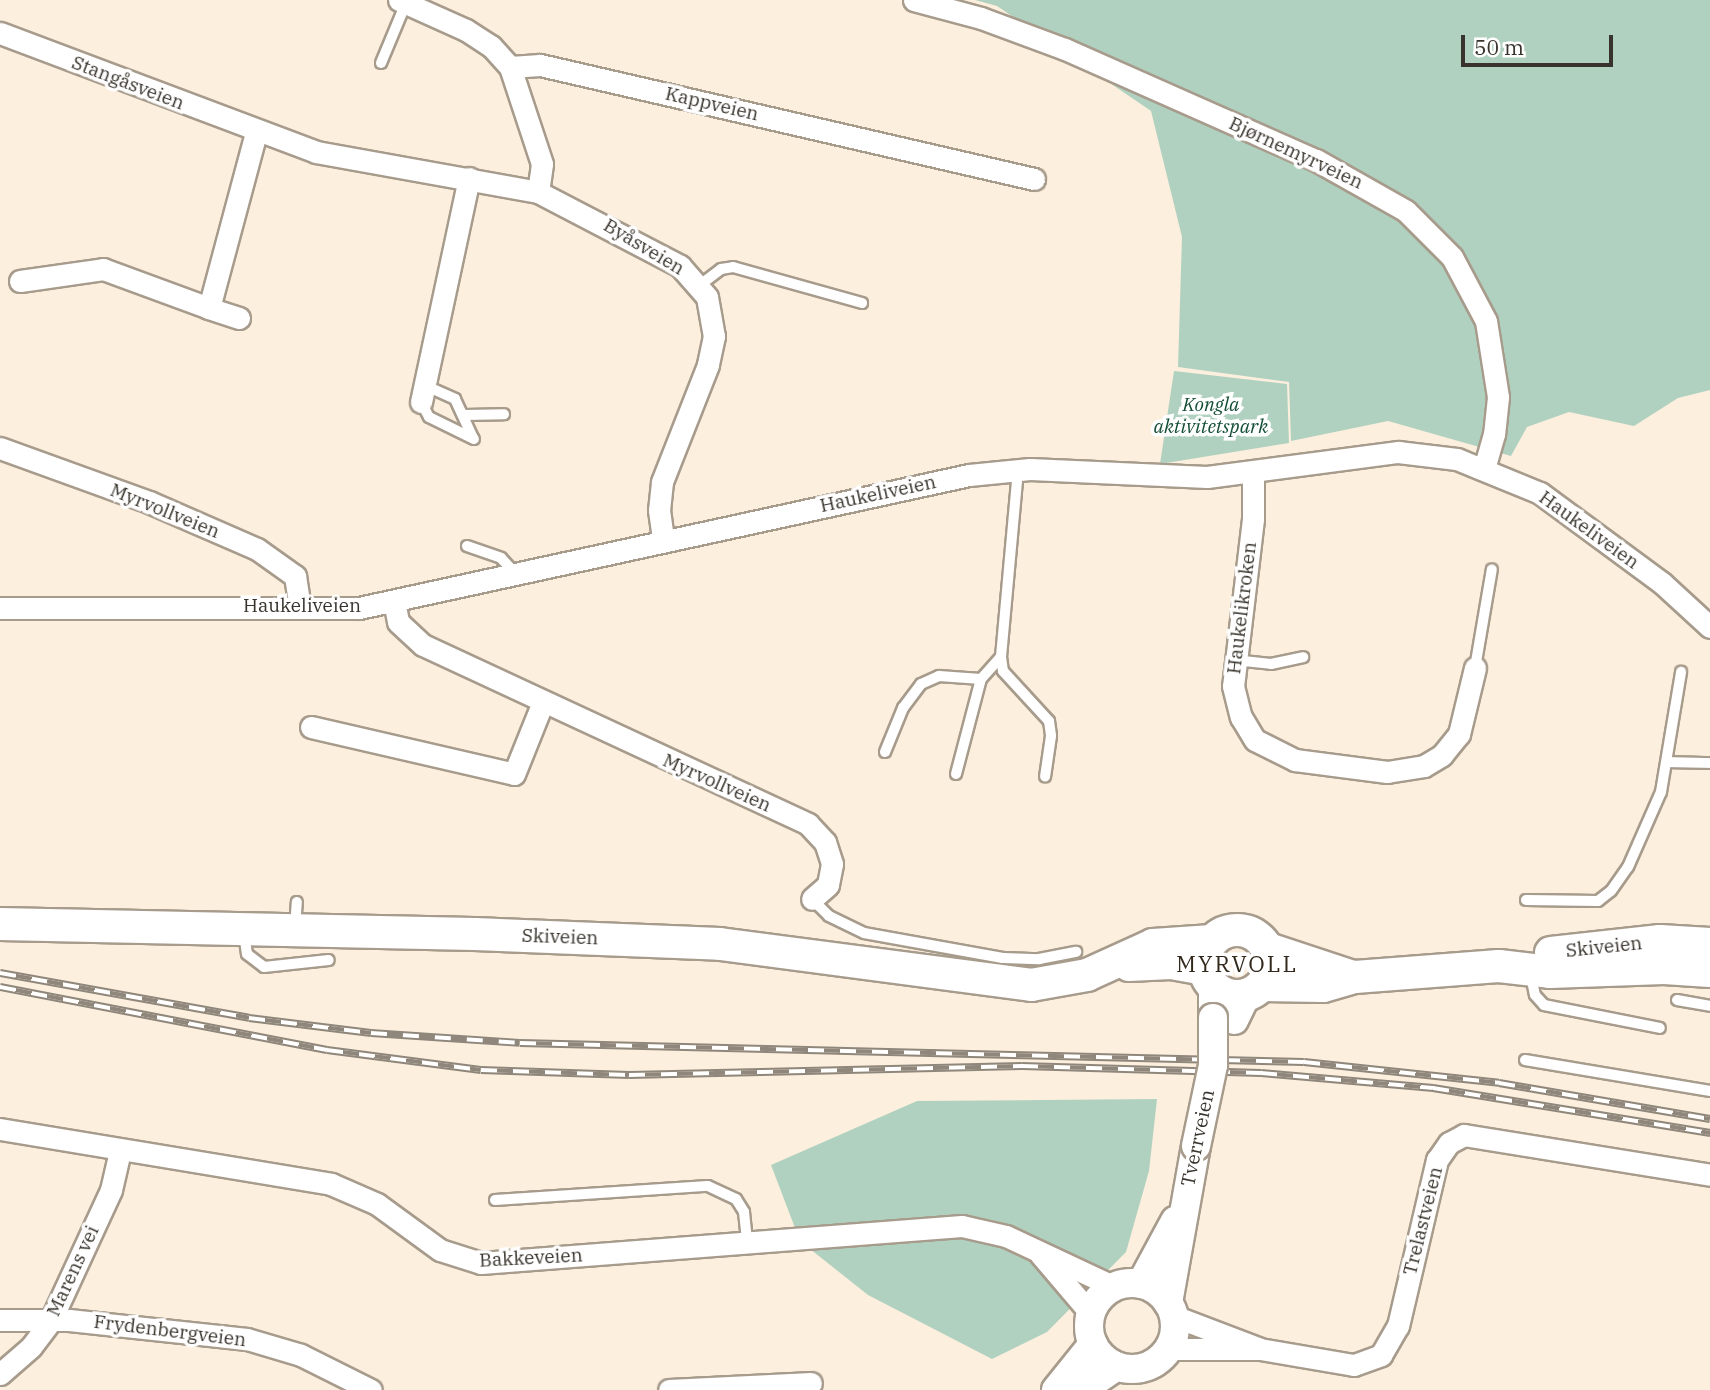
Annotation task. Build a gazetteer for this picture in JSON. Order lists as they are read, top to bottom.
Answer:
{
  "streets": {
    "main road": ["Skiveien", "Tverrveien"],
    "street": [
      "Stangåsveien",
      "Kappveien",
      "Bjørnemyrveien",
      "Byåsveien",
      "Haukeliveien",
      "Myrvollveien",
      "Haukelikroken",
      "Trelastveien",
      "Bakkeveien",
      "Marens vei",
      "Frydenbergveien"
    ]
  },
  "crossings": [
    ["Stangåsveien", "Byåsveien"],
    ["Bjørnemyrveien", "Haukeliveien"],
    ["Byåsveien", "Haukeliveien"],
    ["Haukeliveien", "Myrvollveien"],
    ["Haukeliveien", "Haukelikroken"],
    ["Skiveien", "Tverrveien"],
    ["Tverrveien", "Trelastveien"],
    ["Tverrveien", "Bakkeveien"],
    ["Trelastveien", "Bakkeveien"],
    ["Bakkeveien", "Marens vei"],
    ["Marens vei", "Frydenbergveien"]
  ],
  "districts": ["MYRVOLL"],
  "parks": ["Kongla aktivitetspark"],
  "scale_bar": "50 m"
}
